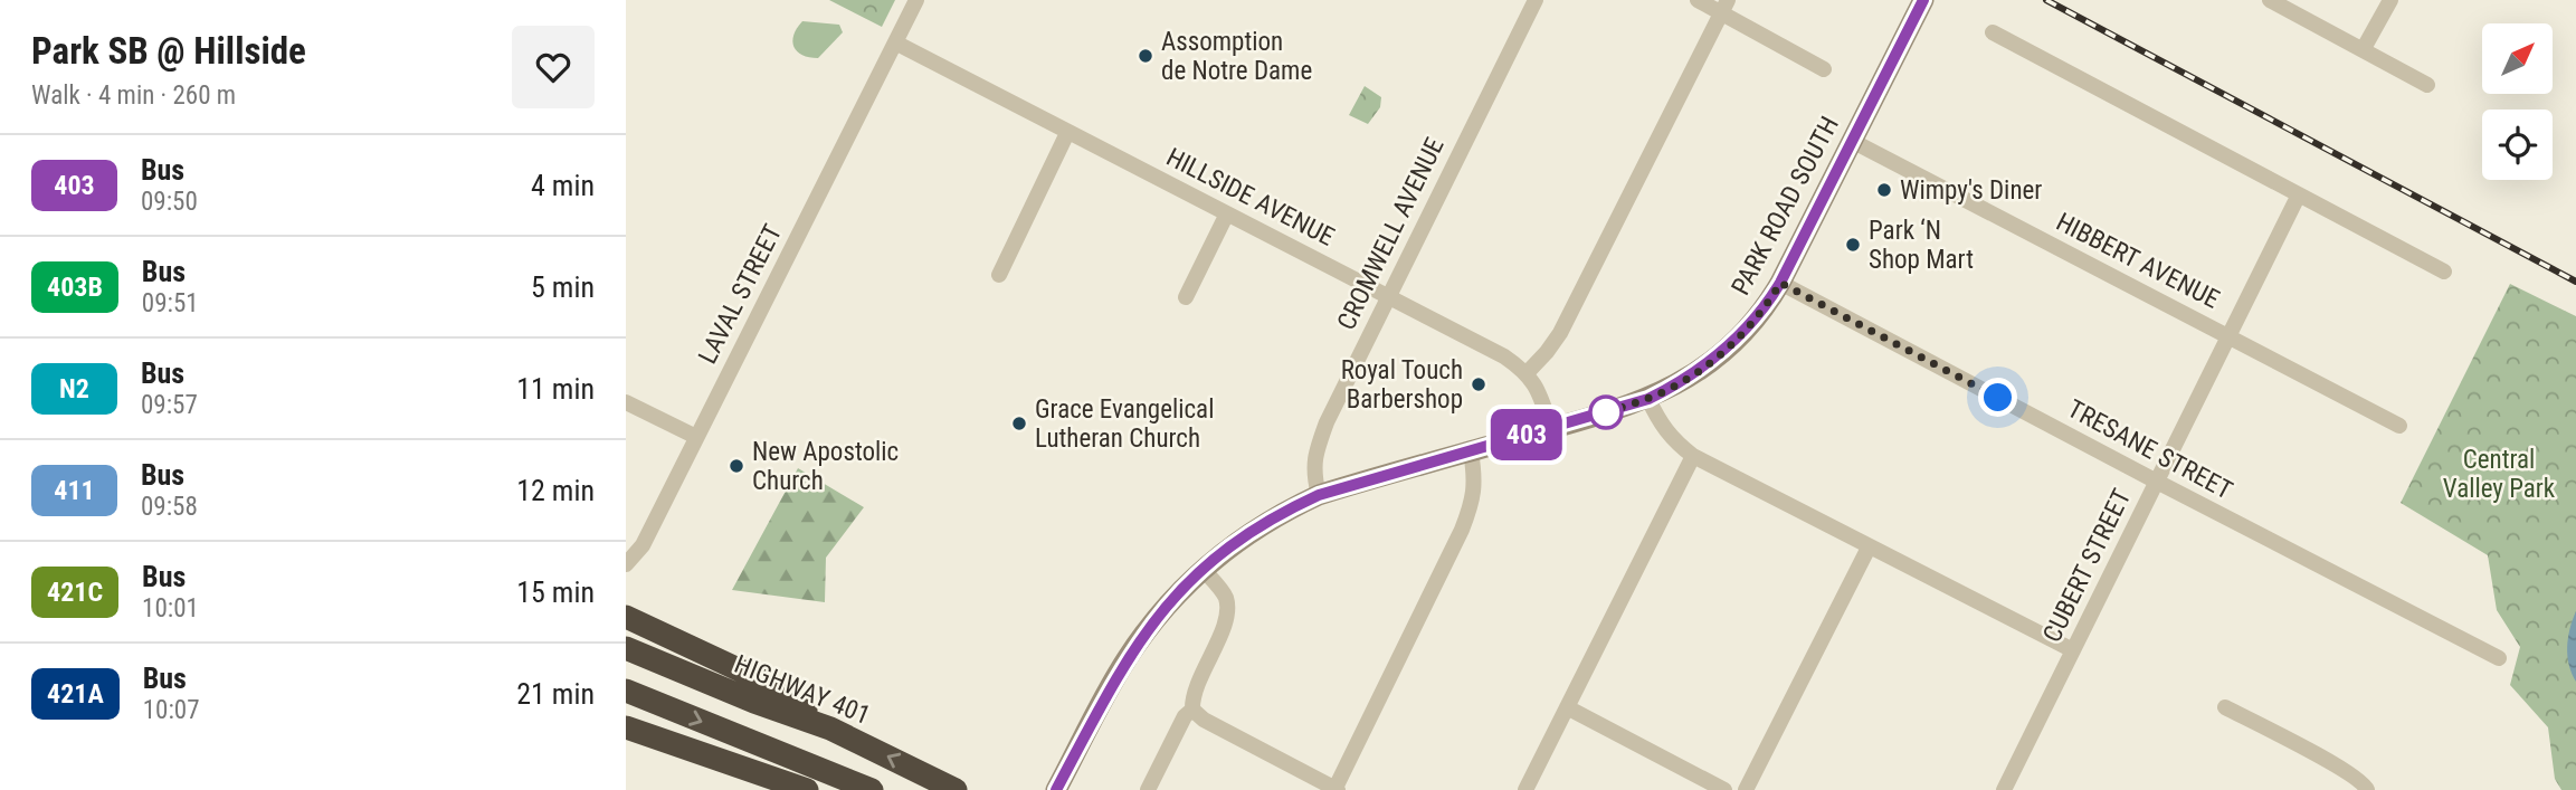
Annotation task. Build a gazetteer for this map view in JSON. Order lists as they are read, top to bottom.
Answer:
{
  "streets": {
    "highway": ["HIGHWAY 401"],
    "main road": ["PARK ROAD SOUTH"],
    "street": [
      "HILLSIDE AVENUE",
      "CROMWELL AVENUE",
      "HIBBERT AVENUE",
      "LAVAL STREET",
      "TRESANE STREET",
      "CUBERT STREET"
    ]
  },
  "crossings": [
    ["HILLSIDE AVENUE", "CROMWELL AVENUE"],
    ["HILLSIDE AVENUE", "LAVAL STREET"],
    ["PARK ROAD SOUTH", "CROMWELL AVENUE"],
    ["PARK ROAD SOUTH", "HIBBERT AVENUE"],
    ["PARK ROAD SOUTH", "TRESANE STREET"],
    ["HIBBERT AVENUE", "CUBERT STREET"],
    ["TRESANE STREET", "CUBERT STREET"]
  ],
  "parks": ["Central Valley Park"],
  "places": [
    "Assomption de Notre Dame",
    "Wimpy's Diner",
    "Park ‘N Shop Mart",
    "Royal Touch Barbershop",
    "Grace Evangelical Lutheran Church",
    "New Apostolic Church"
  ],
  "lines": ["bus line 403"],
  "north": "top right",
  "page": {
    "heading": ["Park SB @ Hillside", "Walk · 4 min · 260 m"],
    "on_map": "403",
    "list": [
      {
        "mark": "403",
        "name": "Bus",
        "note": "09:50",
        "value": "4 min"
      },
      {
        "mark": "403B",
        "name": "Bus",
        "note": "09:51",
        "value": "5 min"
      },
      {
        "mark": "N2",
        "name": "Bus",
        "note": "09:57",
        "value": "11 min"
      },
      {
        "mark": "411",
        "name": "Bus",
        "note": "09:58",
        "value": "12 min"
      },
      {
        "mark": "421C",
        "name": "Bus",
        "note": "10:01",
        "value": "15 min"
      },
      {
        "mark": "421A",
        "name": "Bus",
        "note": "10:07",
        "value": "21 min"
      }
    ]
  }
}
